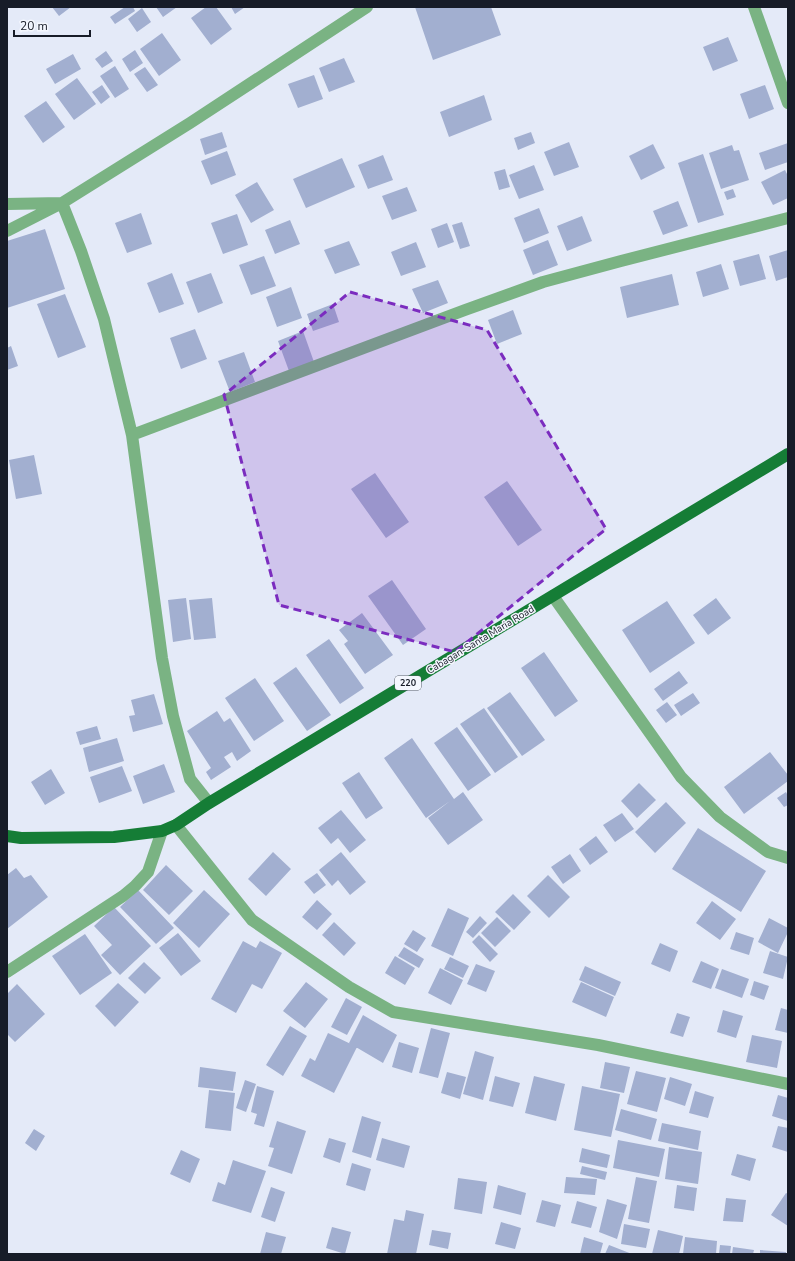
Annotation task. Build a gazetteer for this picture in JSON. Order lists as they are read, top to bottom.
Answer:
{
  "streets": {
    "main road": ["Cabagan-Santa Maria Road", "220"]
  },
  "scale_bar": "20 m"
}
